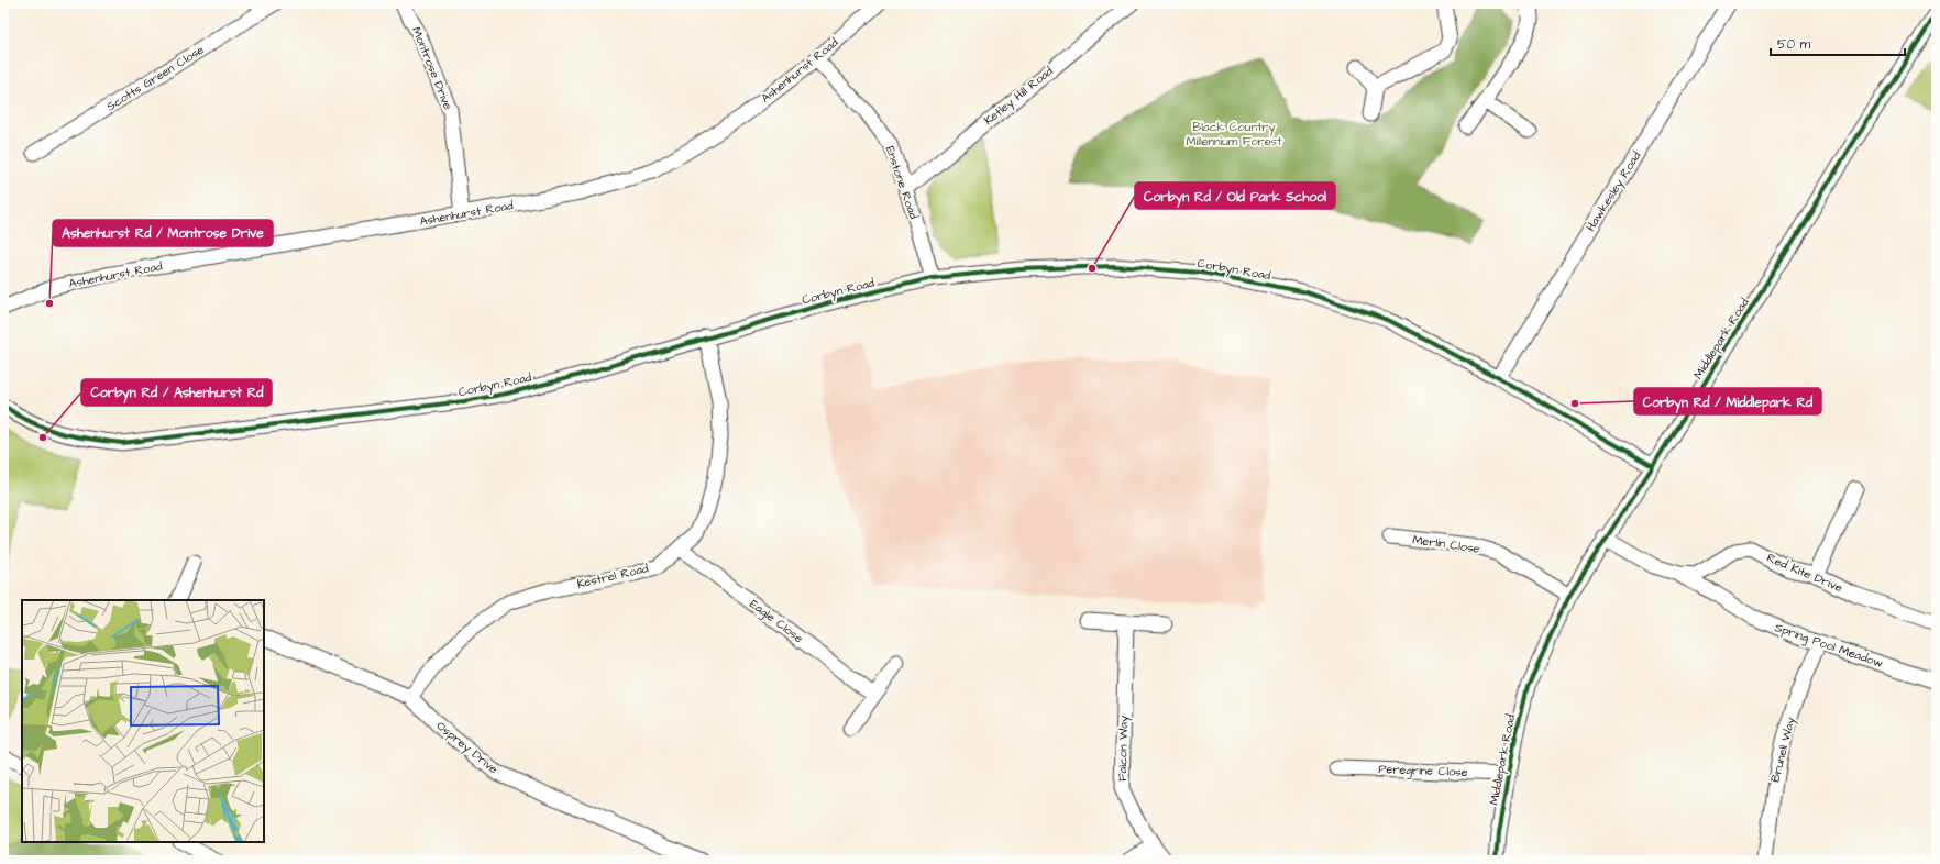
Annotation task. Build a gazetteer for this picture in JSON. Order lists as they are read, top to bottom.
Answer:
{
  "streets": {
    "street": [
      "Montrose Drive",
      "Ashenhurst Road",
      "Scotts Green Close",
      "Ketley Hill Road",
      "Enstone Road",
      "Hawkesley Road",
      "Corbyn Road",
      "Middlepark Road",
      "Merlin Close",
      "Red Kite Drive",
      "Kestrel Road",
      "Eagle Close",
      "Spring Pool Meadow",
      "Osprey Drive",
      "Falcon Way",
      "Brunell Way",
      "Peregrine Close"
    ]
  },
  "crossings": [
    ["Montrose Drive", "Ashenhurst Road"],
    ["Ashenhurst Road", "Enstone Road"],
    ["Ketley Hill Road", "Enstone Road"],
    ["Enstone Road", "Corbyn Road"],
    ["Hawkesley Road", "Corbyn Road"],
    ["Corbyn Road", "Middlepark Road"],
    ["Corbyn Road", "Kestrel Road"],
    ["Middlepark Road", "Merlin Close"],
    ["Middlepark Road", "Red Kite Drive"],
    ["Middlepark Road", "Peregrine Close"],
    ["Red Kite Drive", "Spring Pool Meadow"],
    ["Kestrel Road", "Eagle Close"],
    ["Kestrel Road", "Osprey Drive"],
    ["Spring Pool Meadow", "Brunell Way"]
  ],
  "parks": ["Black Country Millennium Forest"],
  "places": [
    "Corbyn Rd / Old Park School",
    "Ashenhurst Rd / Montrose Drive",
    "Corbyn Rd / Middlepark Rd",
    "Corbyn Rd / Ashenhurst Rd"
  ],
  "scale_bar": "50 m"
}
